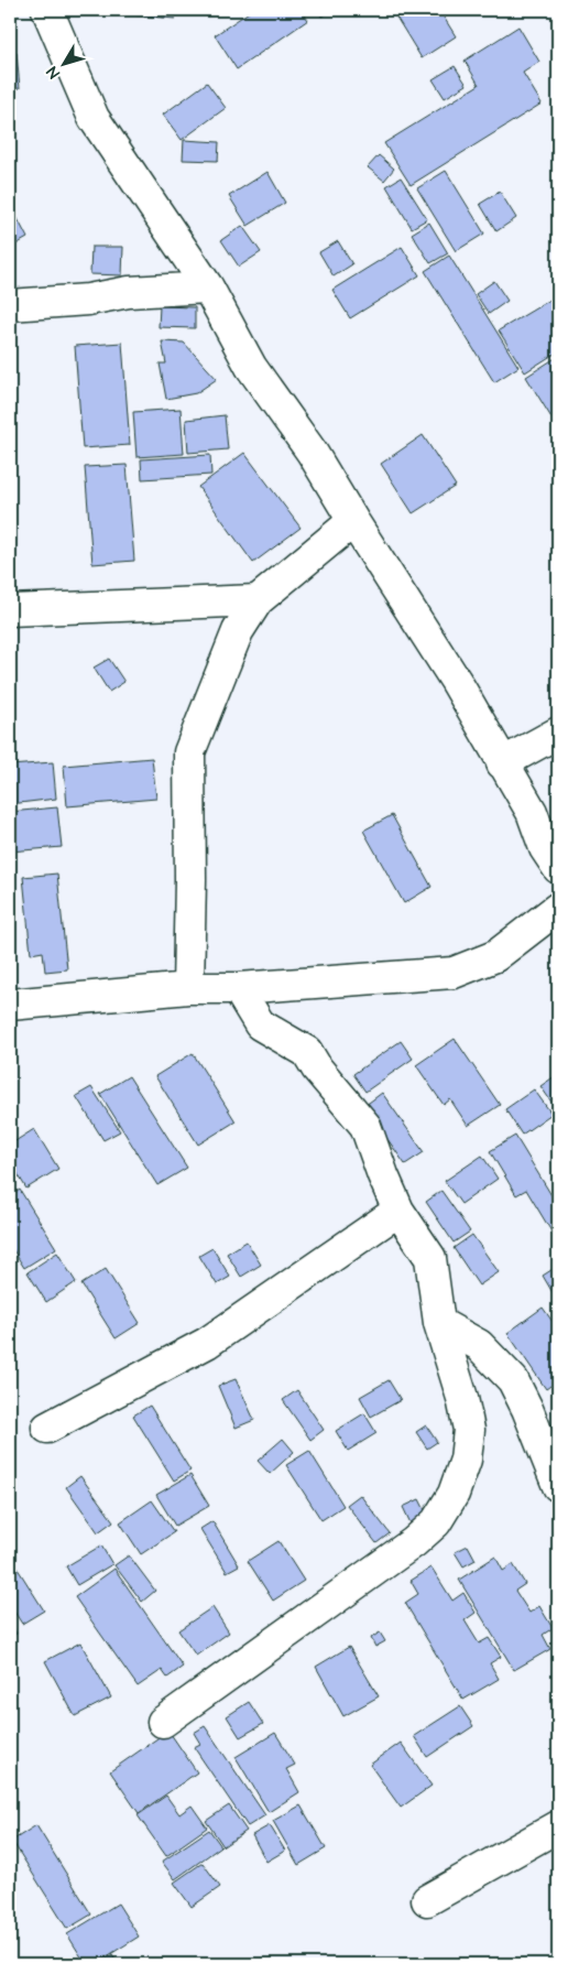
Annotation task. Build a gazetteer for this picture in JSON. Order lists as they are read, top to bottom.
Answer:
{
  "north": "bottom left"
}
